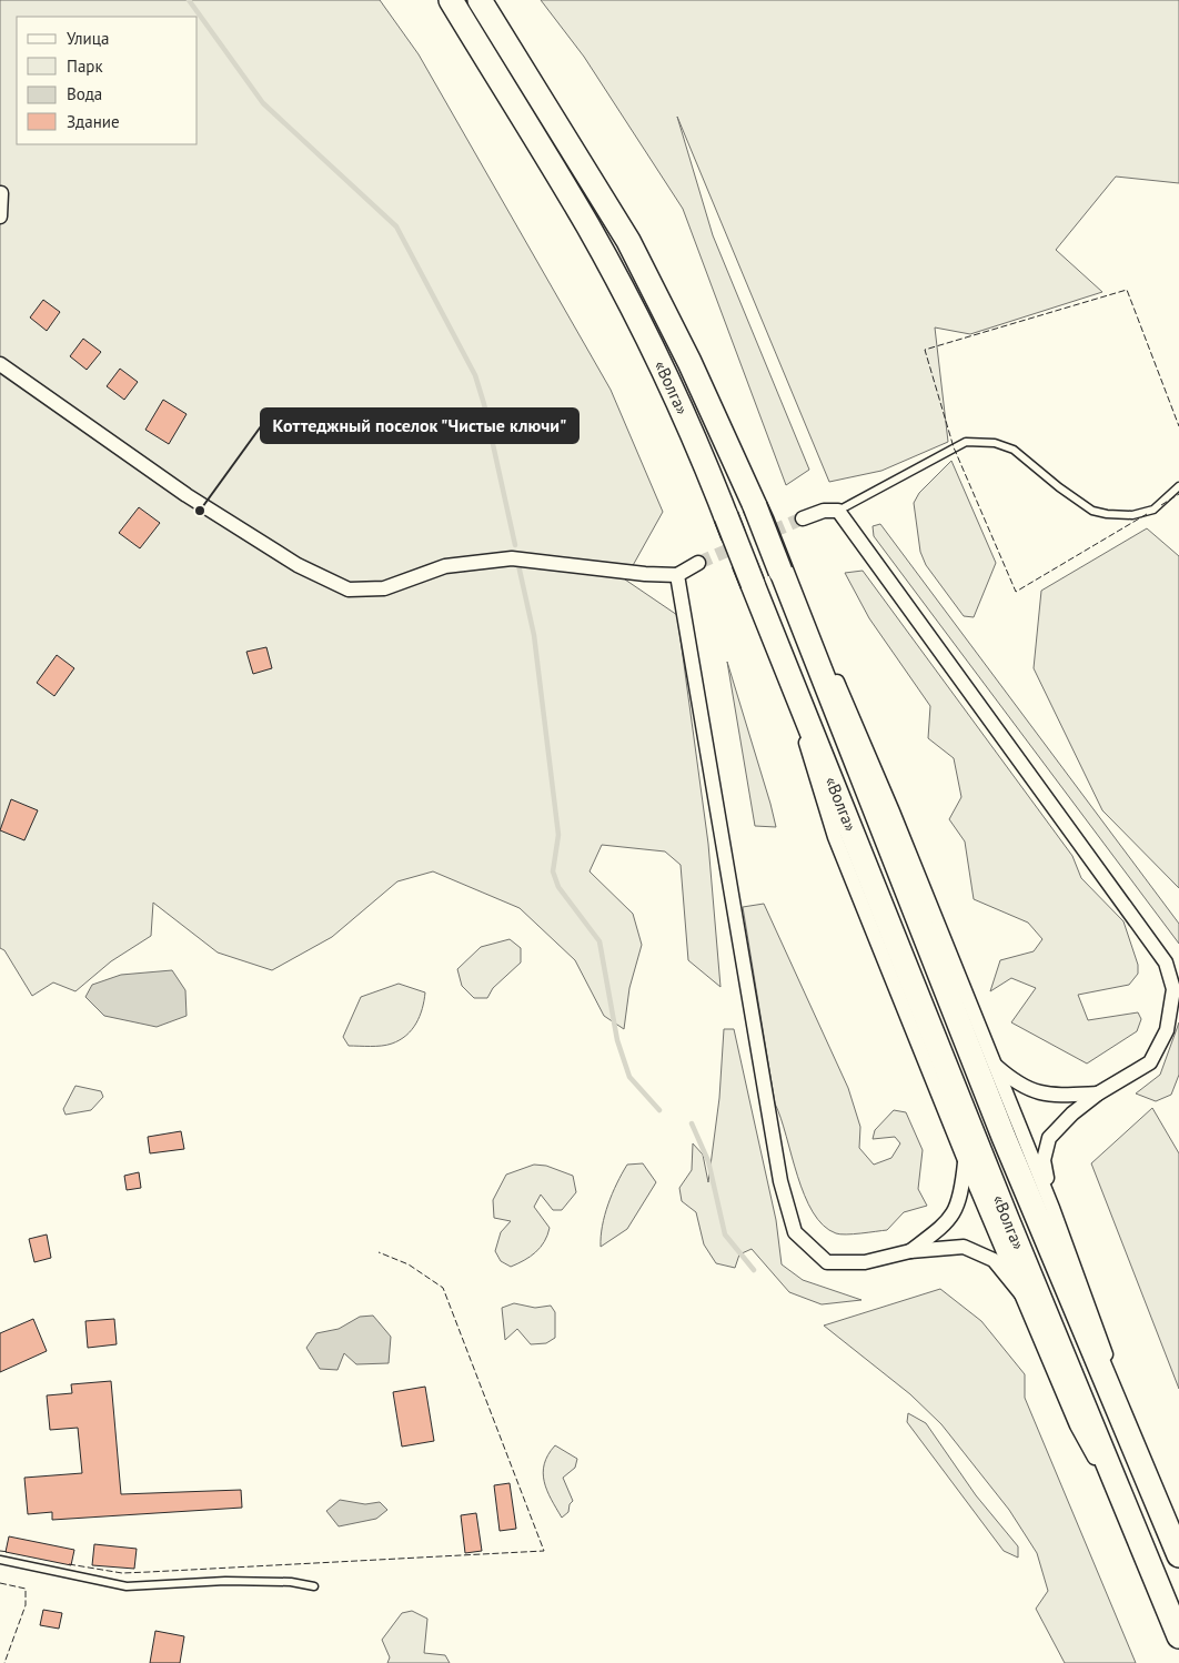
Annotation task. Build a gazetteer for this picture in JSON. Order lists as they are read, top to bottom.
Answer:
{
  "streets": {
    "highway": ["«Волга»"]
  },
  "places": ["Коттеджный поселок \"Чистые ключи\""],
  "legend": [
    "Улица",
    "Парк",
    "Вода",
    "Здание"
  ]
}
